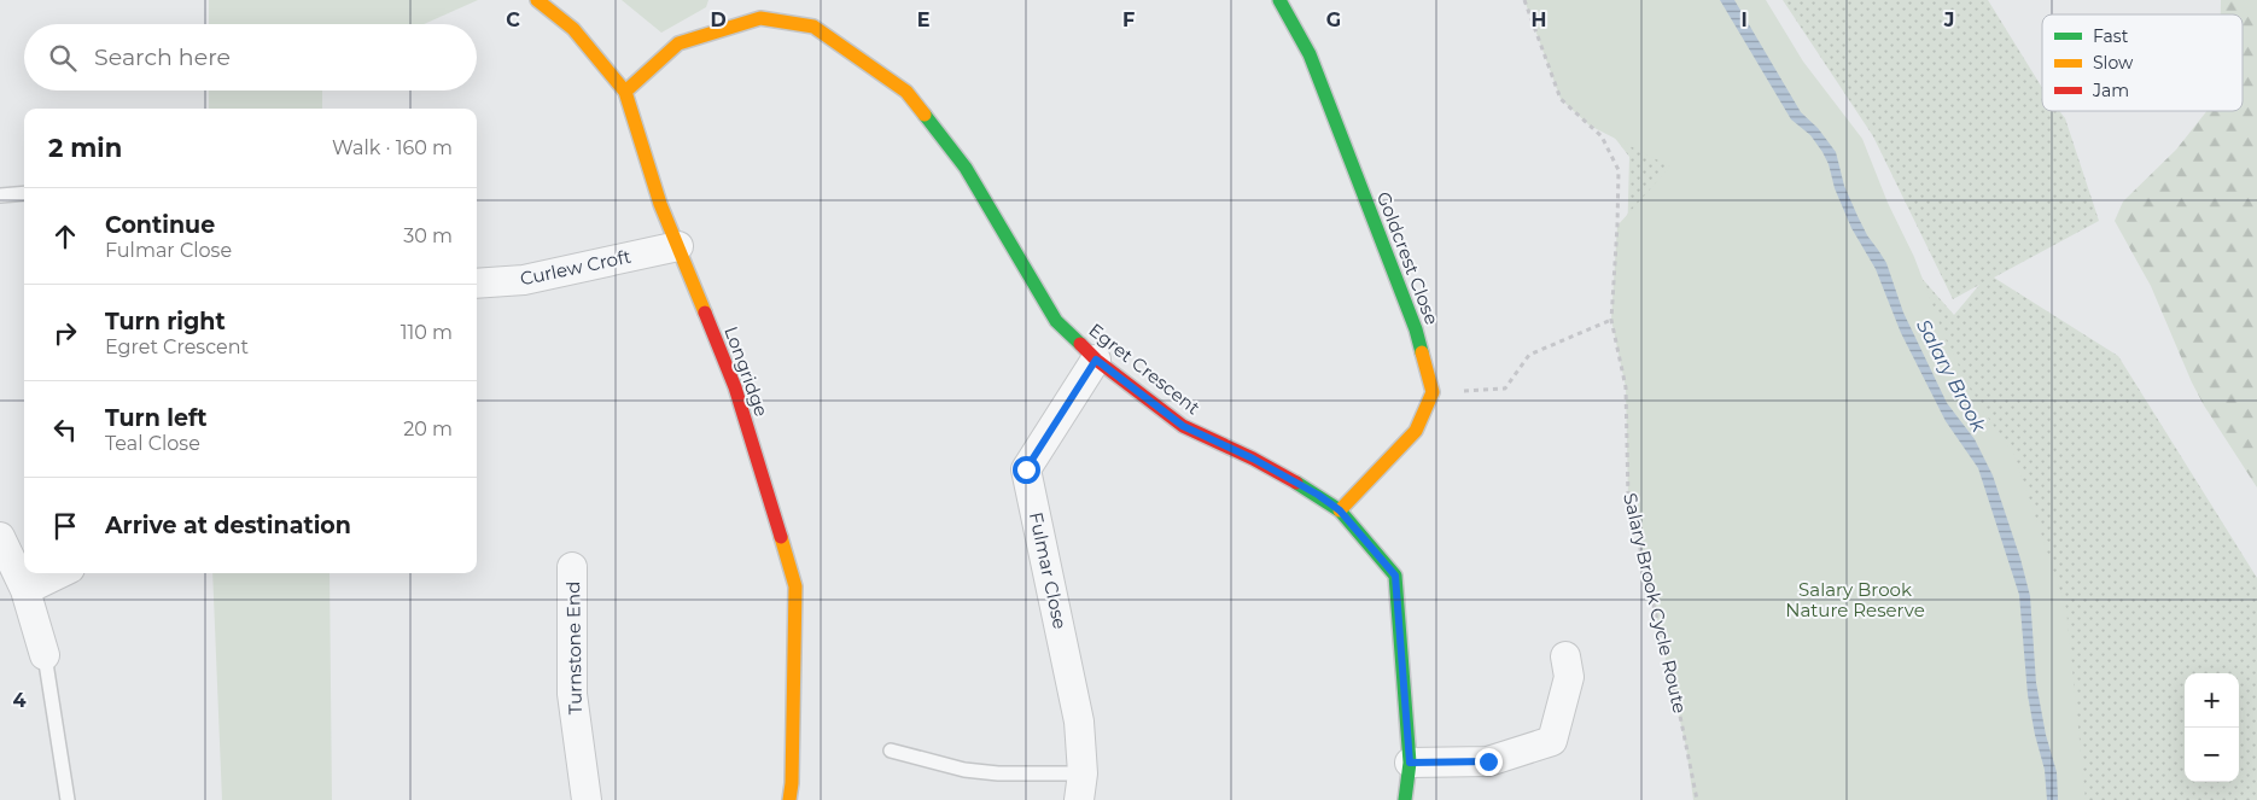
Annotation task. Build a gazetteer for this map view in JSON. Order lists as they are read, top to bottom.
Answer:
{
  "streets": {
    "street": [
      "Goldcrest Close",
      "Curlew Croft",
      "Egret Crescent",
      "Longridge",
      "Fulmar Close",
      "Turnstone End"
    ],
    "path": ["Salary Brook Cycle Route"]
  },
  "crossings": [
    ["Curlew Croft", "Longridge"],
    ["Egret Crescent", "Longridge"],
    ["Egret Crescent", "Fulmar Close"]
  ],
  "water": ["Salary Brook"],
  "parks": ["Salary Brook Nature Reserve"],
  "legend": ["Fast", "Slow", "Jam"],
  "page": {
    "search": "Search here",
    "heading": ["2 min", "Walk · 160 m"],
    "list": [
      ["Continue", "Fulmar Close", "30 m"],
      ["Turn right", "Egret Crescent", "110 m"],
      ["Turn left", "Teal Close", "20 m"],
      "Arrive at destination"
    ],
    "map_buttons": ["+", "−"]
  },
  "grid": {
    "columns": [
      "C",
      "D",
      "E",
      "F",
      "G",
      "H",
      "I",
      "J"
    ],
    "rows": ["4"]
  }
}
